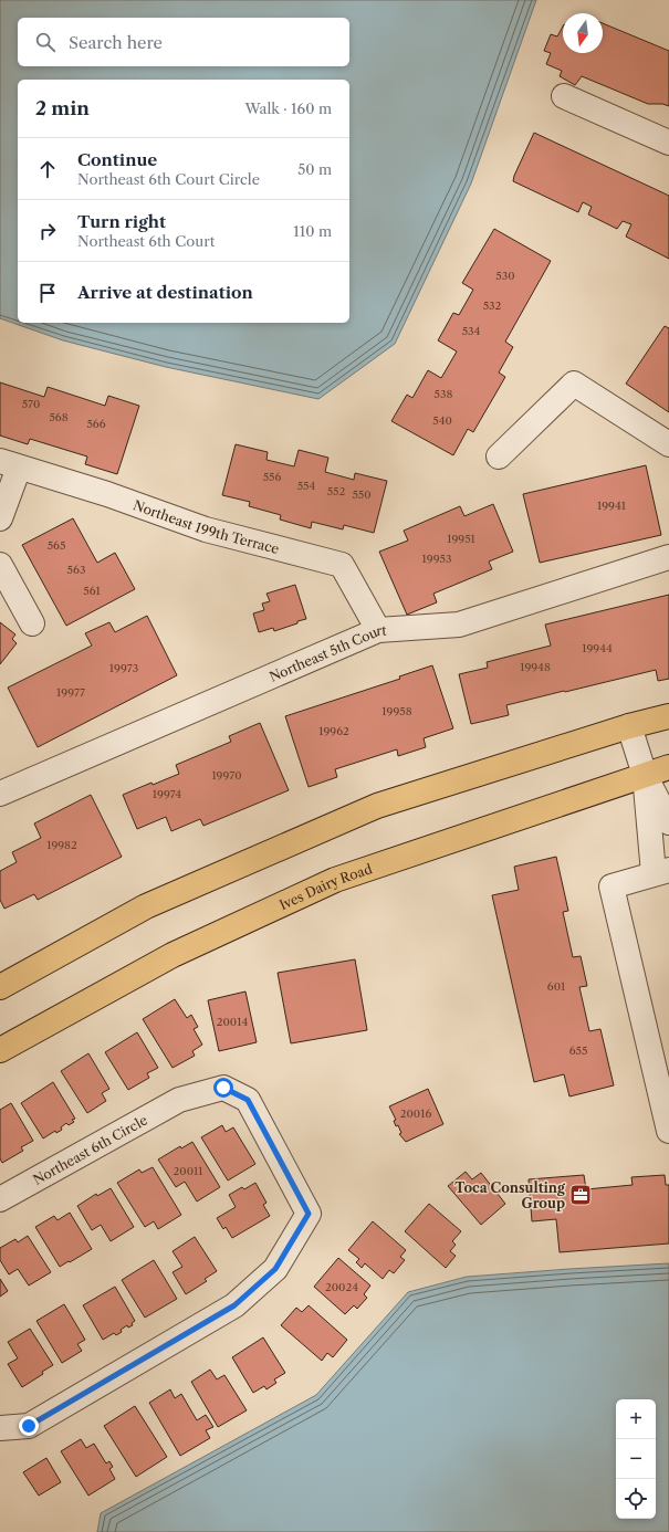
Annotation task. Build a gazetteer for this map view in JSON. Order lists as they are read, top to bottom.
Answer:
{
  "streets": {
    "main road": ["Ives Dairy Road"],
    "street": ["Northeast 199th Terrace", "Northeast 5th Court", "Northeast 6th Circle"]
  },
  "crossings": [
    ["Northeast 199th Terrace", "Northeast 5th Court"]
  ],
  "places": {
    "office": ["Toca Consulting Group"]
  },
  "house_numbers": [
    "530",
    "532",
    "534",
    "538",
    "570",
    "568",
    "540",
    "566",
    "556",
    "554",
    "552",
    "550",
    "19941",
    "19951",
    "565",
    "19953",
    "563",
    "561",
    "19944",
    "19948",
    "19973",
    "19977",
    "19958",
    "19962",
    "19970",
    "19974",
    "19982",
    "601",
    "20014",
    "655",
    "20016",
    "20011",
    "20024"
  ],
  "north": "bottom",
  "page": {
    "search": "Search here",
    "heading": ["2 min", "Walk · 160 m"],
    "list": [
      ["Continue", "Northeast 6th Court Circle", "50 m"],
      ["Turn right", "Northeast 6th Court", "110 m"],
      "Arrive at destination"
    ],
    "map_buttons": ["+", "−"]
  }
}
